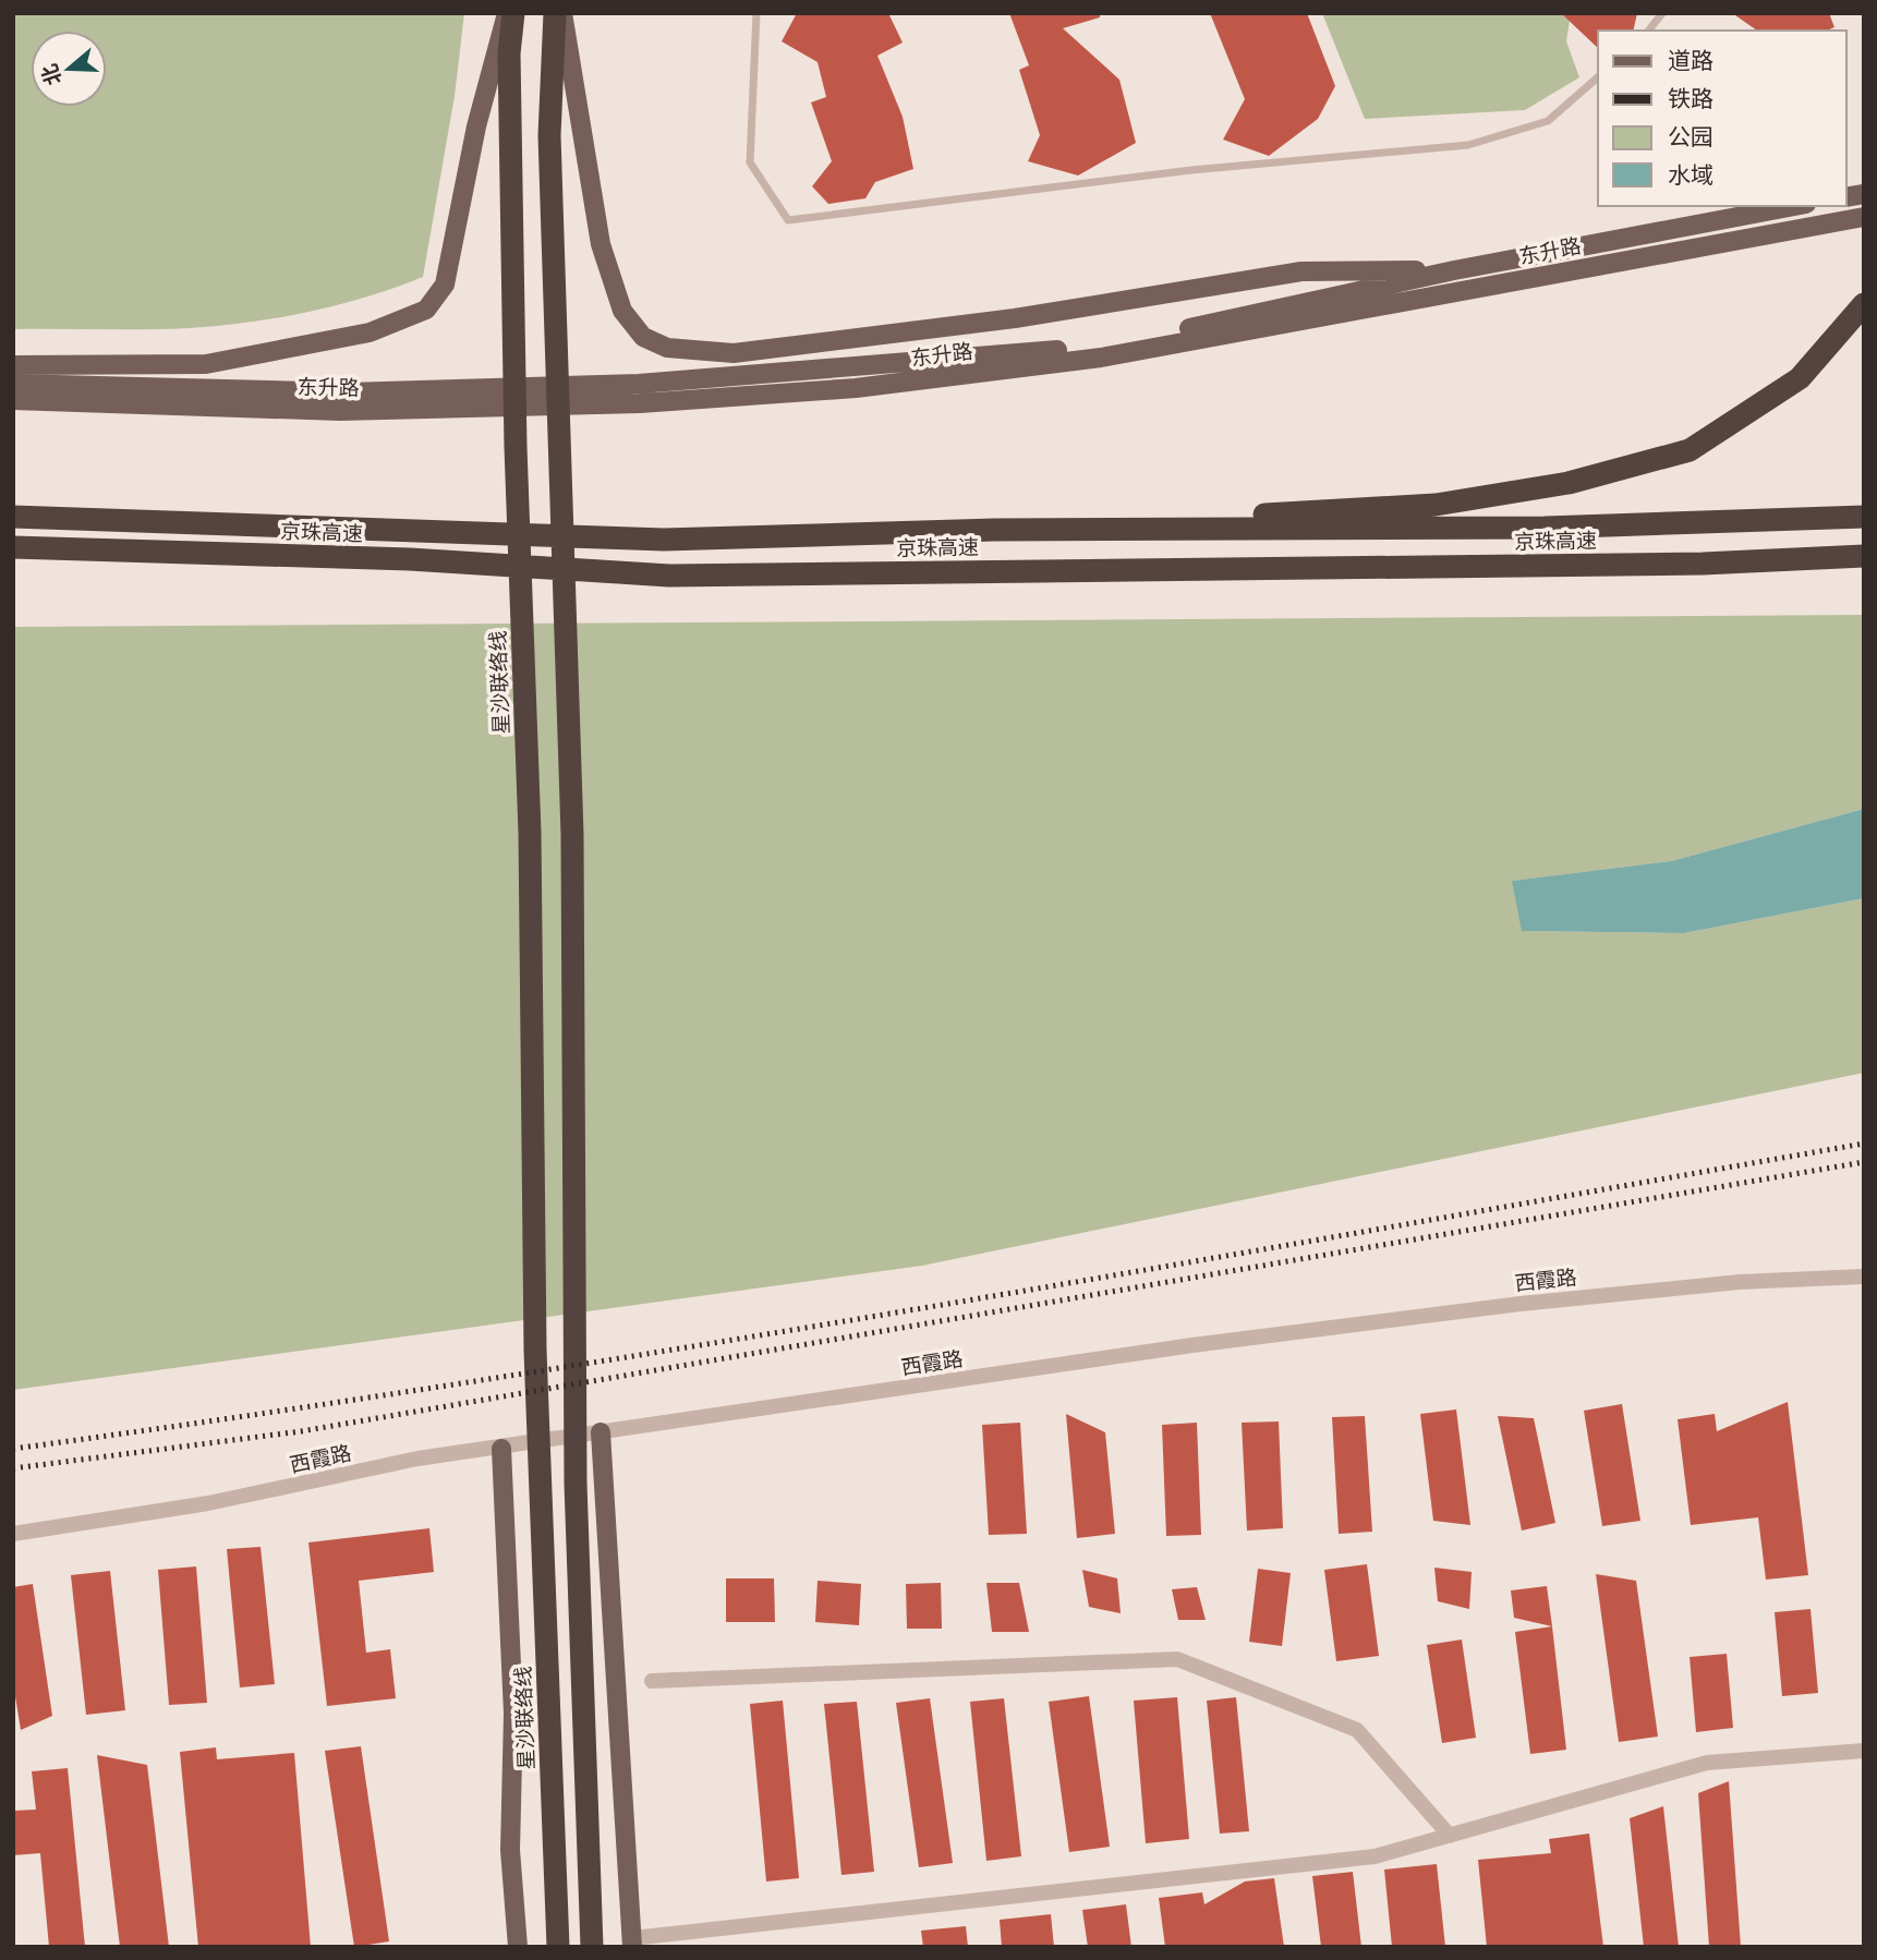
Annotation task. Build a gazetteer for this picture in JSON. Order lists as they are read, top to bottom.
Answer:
{
  "streets": {
    "highway": ["京珠高速", "星沙联络线"],
    "main road": ["东升路"],
    "street": ["西霞路"]
  },
  "legend": [
    "道路",
    "铁路",
    "公园",
    "水域"
  ],
  "north": "left"
}
